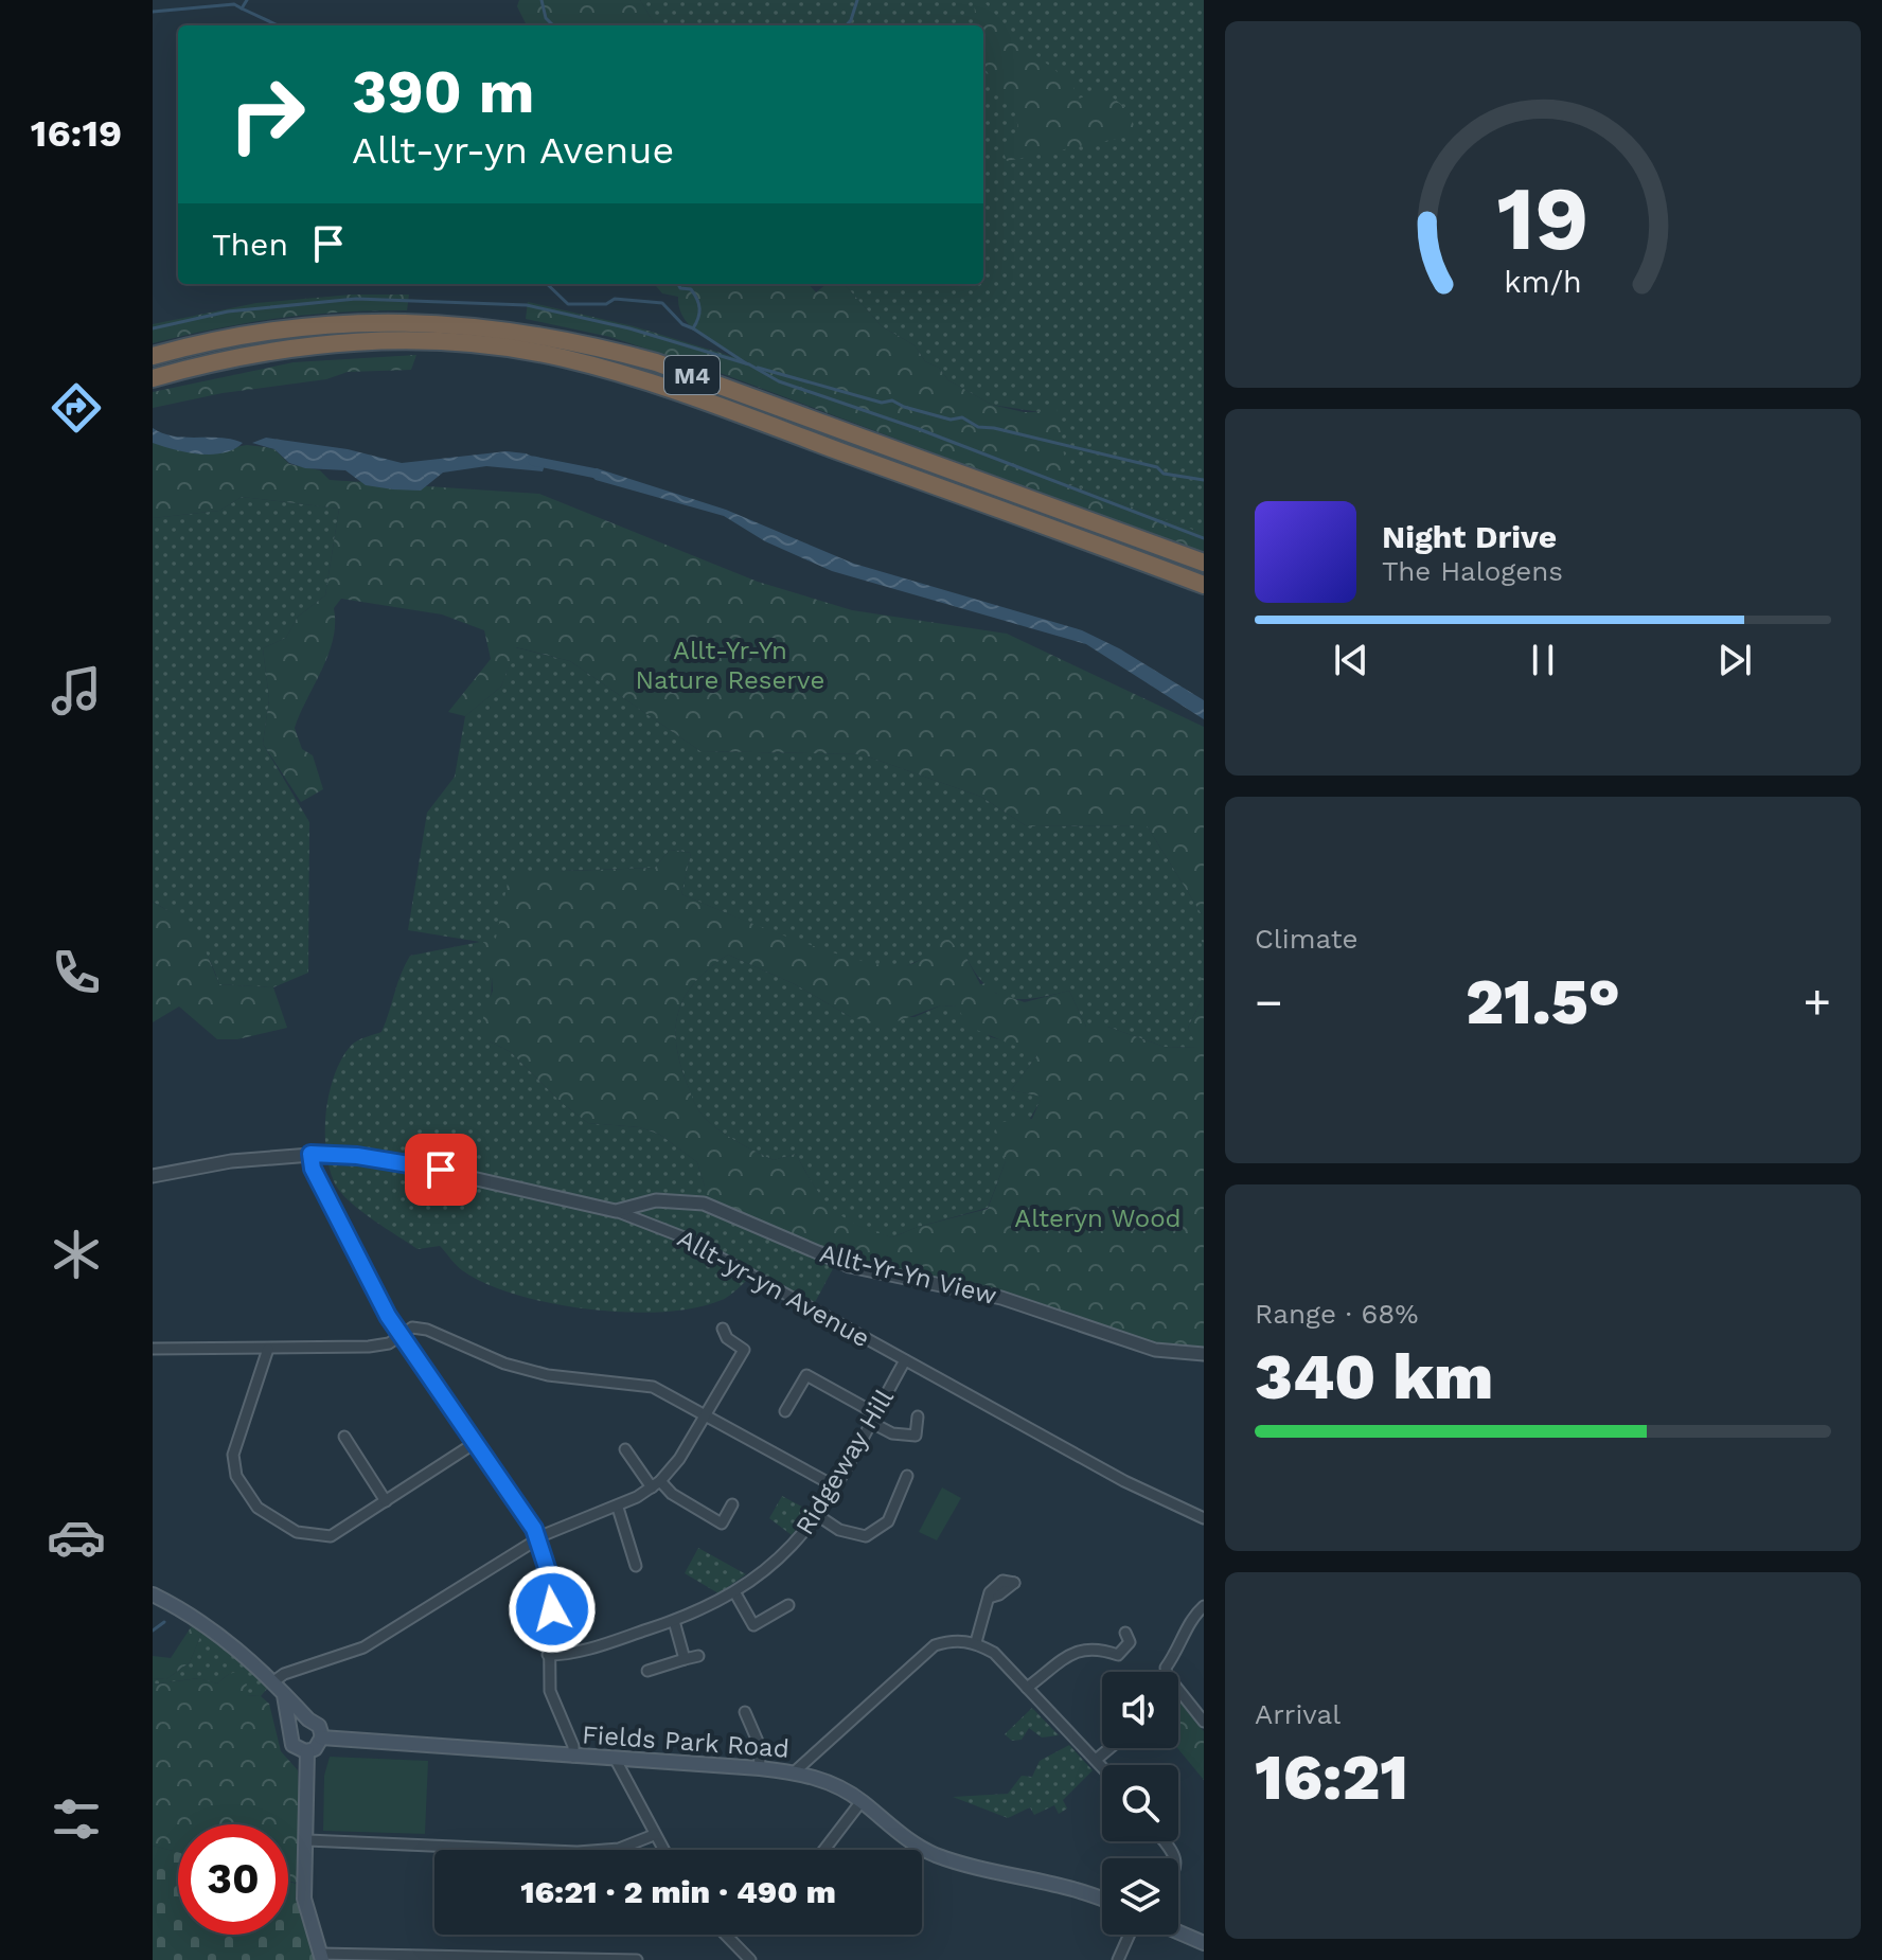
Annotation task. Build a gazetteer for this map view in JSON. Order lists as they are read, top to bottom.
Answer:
{
  "streets": {
    "highway": ["M4"],
    "main road": ["Fields Park Road"],
    "street": ["Allt-Yr-Yn View", "Allt-yr-yn Avenue", "Ridgeway Hill"]
  },
  "crossings": [
    ["Allt-Yr-Yn View", "Allt-yr-yn Avenue"],
    ["Allt-yr-yn Avenue", "Ridgeway Hill"]
  ],
  "parks": ["Allt-Yr-Yn Nature Reserve", "Alteryn Wood"],
  "page": {
    "tabs": "16:19",
    "turn": ["390 m", "Allt-yr-yn Avenue"],
    "then": "Then",
    "song": ["Night Drive", "The Halogens"],
    "tile": [
      "Climate",
      ["Range · 68%", "340 km"],
      ["Arrival", "16:21"]
    ],
    "heat": ["−", "21.5°", "+"],
    "limit": "30",
    "trip": "16:21 · 2 min · 490 m",
    "gauge": ["19", "km/h"]
  }
}
